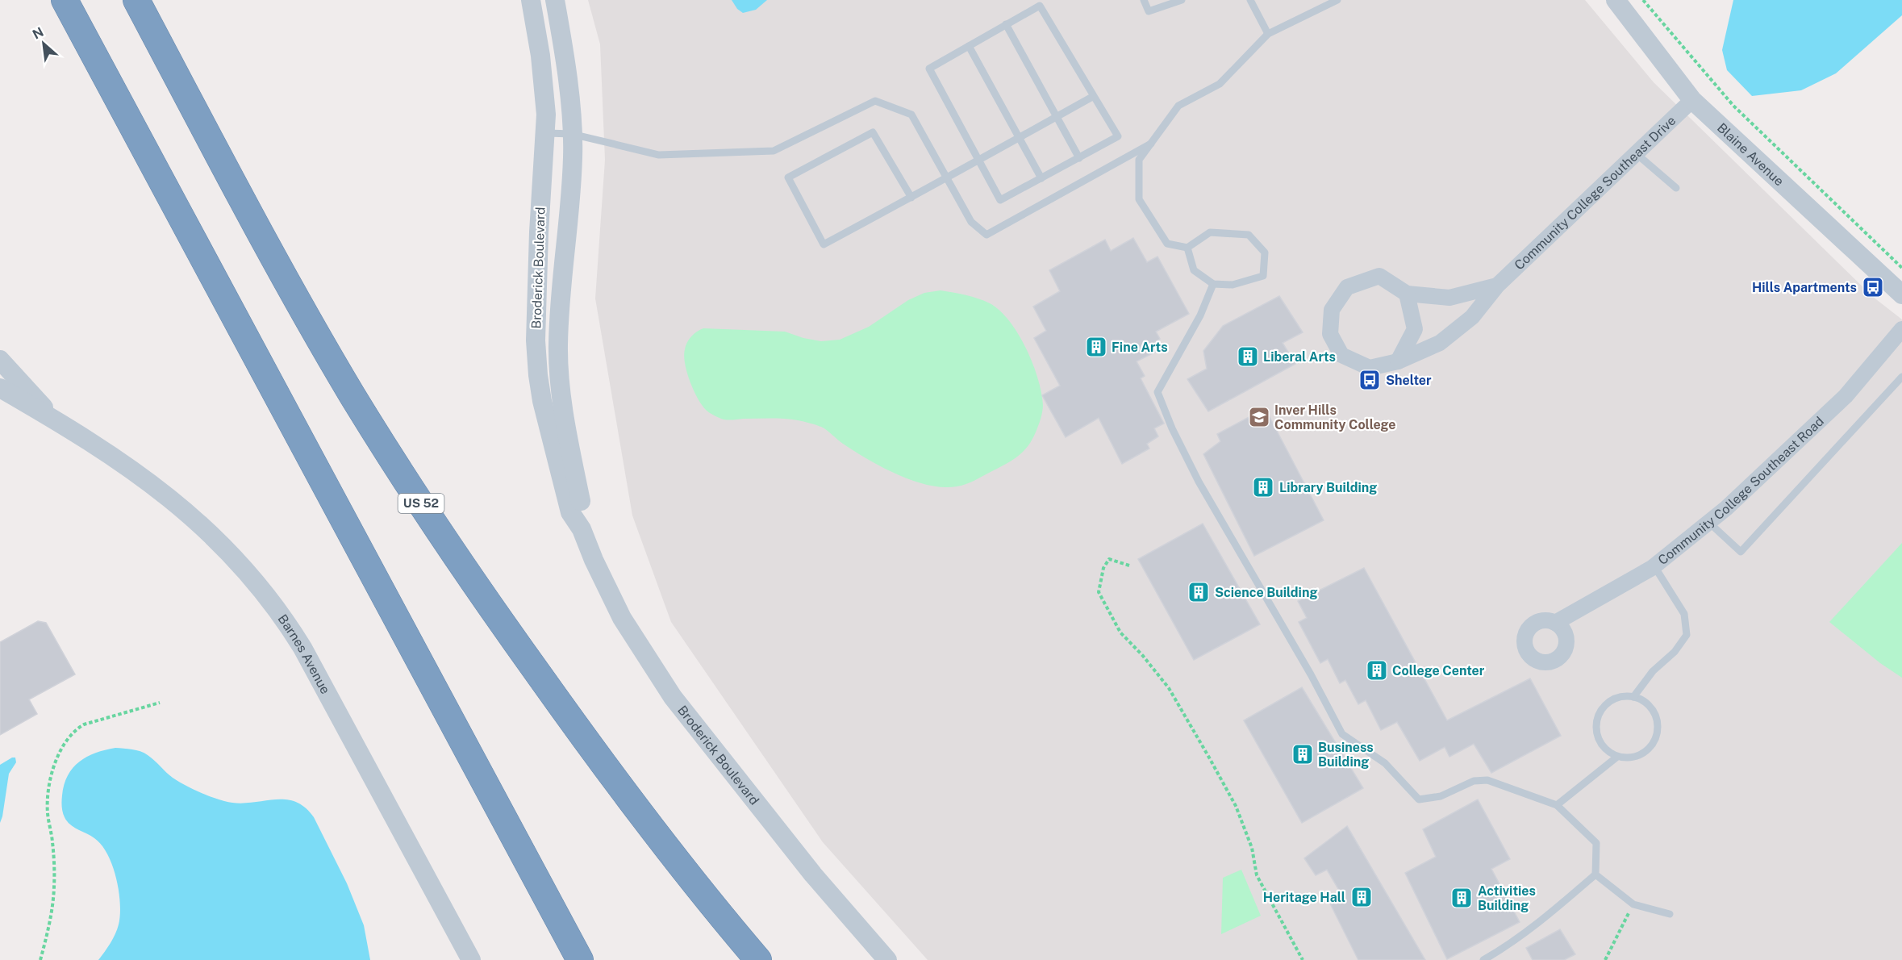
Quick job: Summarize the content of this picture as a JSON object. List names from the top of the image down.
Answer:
{
  "streets": {
    "highway": ["US 52"],
    "street": [
      "Blaine Avenue",
      "Community College Southeast Drive",
      "Broderick Boulevard",
      "Community College Southeast Road",
      "Barnes Avenue"
    ]
  },
  "crossings": [
    ["Blaine Avenue", "Community College Southeast Drive"]
  ],
  "places": {
    "bus stop": ["Hills Apartments", "Shelter"],
    "building": [
      "Fine Arts",
      "Liberal Arts",
      "Library Building",
      "Science Building",
      "College Center",
      "Business Building",
      "Heritage Hall",
      "Activities Building"
    ],
    "school or university": ["Inver Hills Community College"]
  },
  "north": "top left"
}
